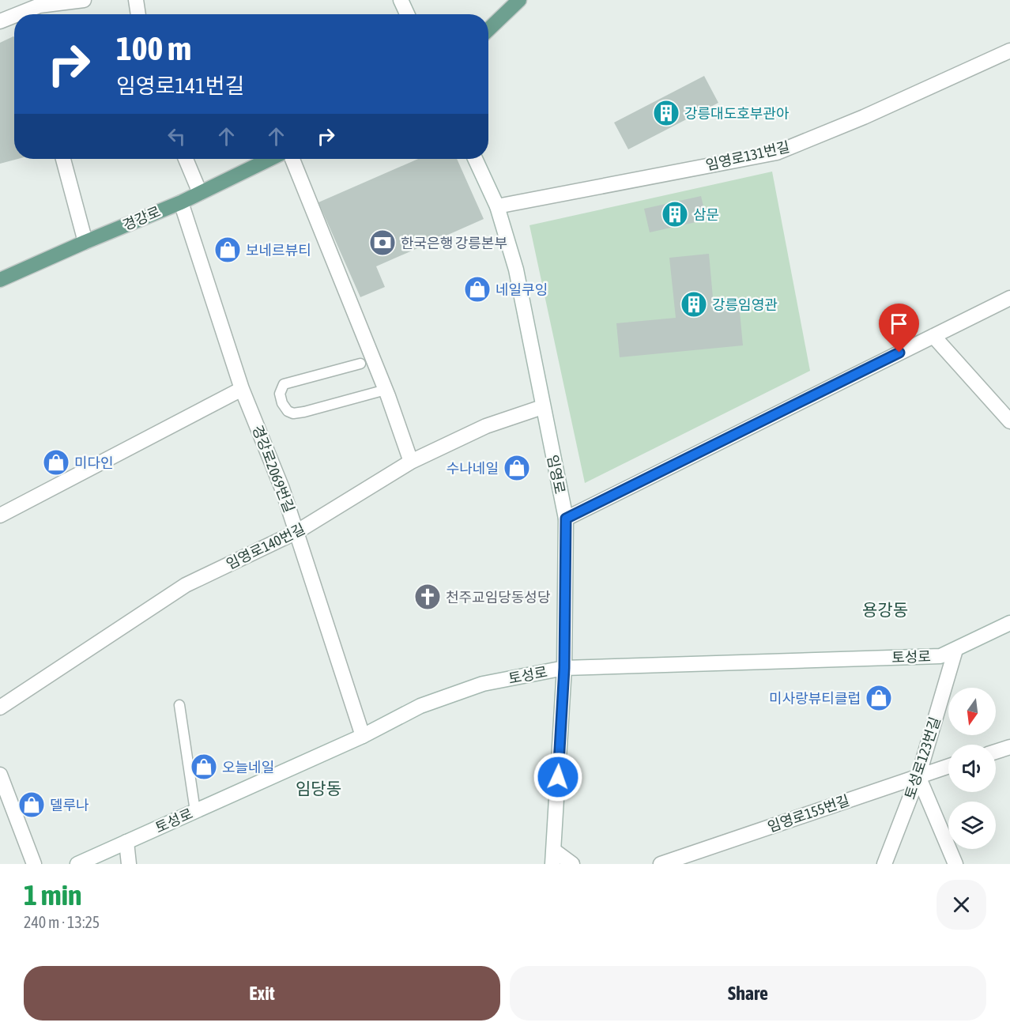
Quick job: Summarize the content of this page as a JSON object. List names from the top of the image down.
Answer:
{
  "streets": {
    "main road": ["경강로"],
    "street": [
      "임영로131번길",
      "경강로2069번길",
      "임영로",
      "임영로140번길",
      "토성로",
      "토성로123번길",
      "임영로155번길"
    ]
  },
  "crossings": [
    ["임영로131번길", "임영로"],
    ["경강로", "경강로2069번길"],
    ["경강로2069번길", "임영로140번길"],
    ["경강로2069번길", "토성로"],
    ["임영로", "임영로140번길"],
    ["임영로", "토성로"],
    ["토성로", "토성로123번길"],
    ["토성로123번길", "임영로155번길"]
  ],
  "districts": ["용강동", "임당동"],
  "places": {
    "building": ["강릉대도호부관아", "삼문", "강릉임영관"],
    "bank": ["한국은행 강릉본부"],
    "shop": [
      "보네르뷰티",
      "네일쿠잉",
      "미다인",
      "수나네일",
      "미사랑뷰티클럽",
      "오늘네일",
      "델루나"
    ],
    "church": ["천주교임당동성당"]
  },
  "north": "bottom",
  "page": {
    "turn": ["100 m", "임영로141번길"],
    "heading": ["1 min", "240 m · 13:25"],
    "buttons": ["Exit", "Share"]
  }
}
